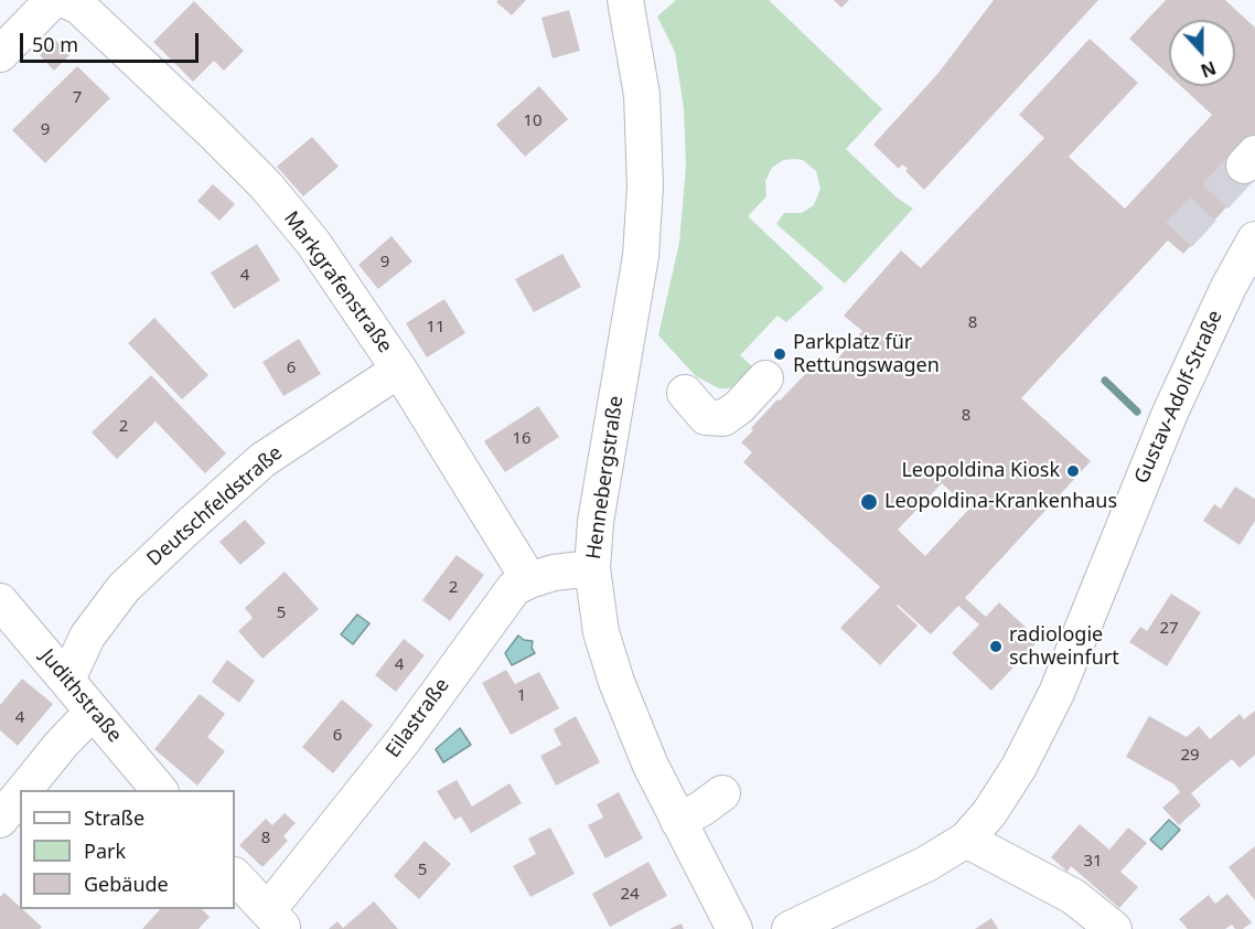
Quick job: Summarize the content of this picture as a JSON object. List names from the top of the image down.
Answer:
{
  "streets": {
    "street": [
      "Markgrafenstraße",
      "Gustav-Adolf-Straße",
      "Hennebergstraße",
      "Deutschfeldstraße",
      "Judithstraße",
      "Eilastraße"
    ]
  },
  "crossings": [
    ["Markgrafenstraße", "Deutschfeldstraße"],
    ["Markgrafenstraße", "Eilastraße"],
    ["Hennebergstraße", "Eilastraße"],
    ["Deutschfeldstraße", "Judithstraße"]
  ],
  "places": [
    "Parkplatz für Rettungswagen",
    "Leopoldina Kiosk",
    "Leopoldina-Krankenhaus",
    "radiologie schweinfurt"
  ],
  "house_numbers": [
    "7",
    "10",
    "9",
    "9",
    "4",
    "8",
    "11",
    "6",
    "8",
    "2",
    "16",
    "2",
    "5",
    "27",
    "4",
    "1",
    "4",
    "6",
    "29",
    "8",
    "31",
    "5",
    "24"
  ],
  "legend": ["Straße", "Park", "Gebäude"],
  "scale_bar": "50 m",
  "north": "bottom"
}
